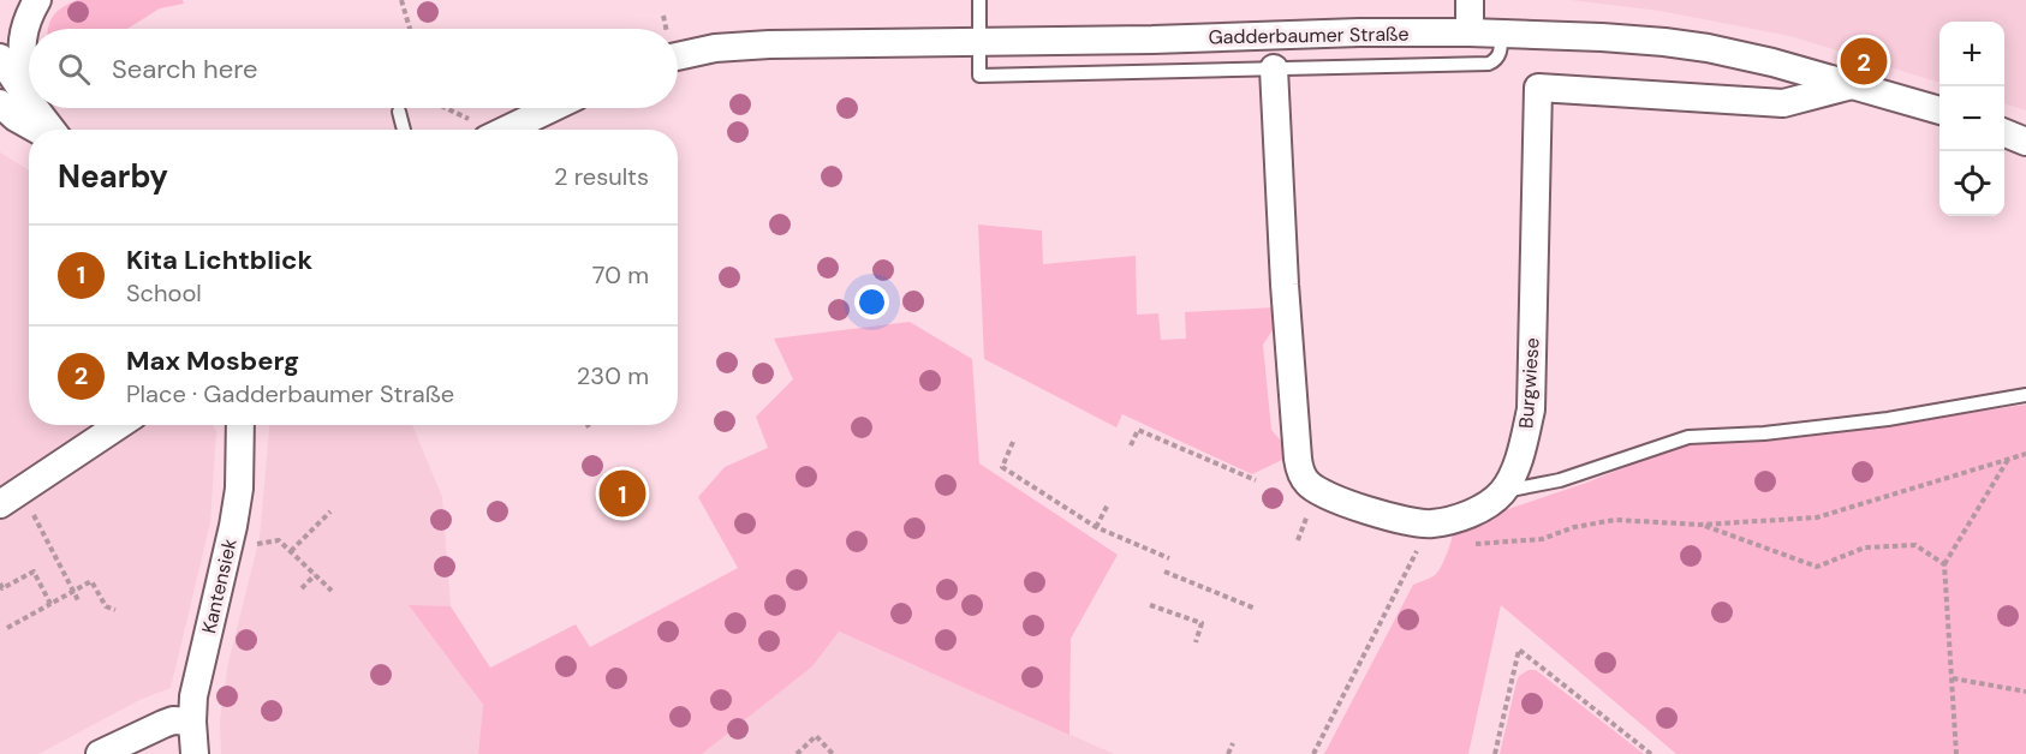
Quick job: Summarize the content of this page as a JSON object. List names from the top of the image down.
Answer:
{
  "streets": {
    "street": ["Gadderbaumer Straße", "Burgwiese", "Kantensiek"]
  },
  "crossings": [
    ["Gadderbaumer Straße", "Burgwiese"]
  ],
  "page": {
    "map_buttons": ["+", "−"],
    "search": "Search here",
    "pins": ["2", "1"],
    "heading": ["Nearby", "2 results"],
    "list": [
      {
        "mark": "1",
        "name": "Kita Lichtblick",
        "note": "School",
        "value": "70 m"
      },
      {
        "mark": "2",
        "name": "Max Mosberg",
        "note": "Place · Gadderbaumer Straße",
        "value": "230 m"
      }
    ]
  }
}
